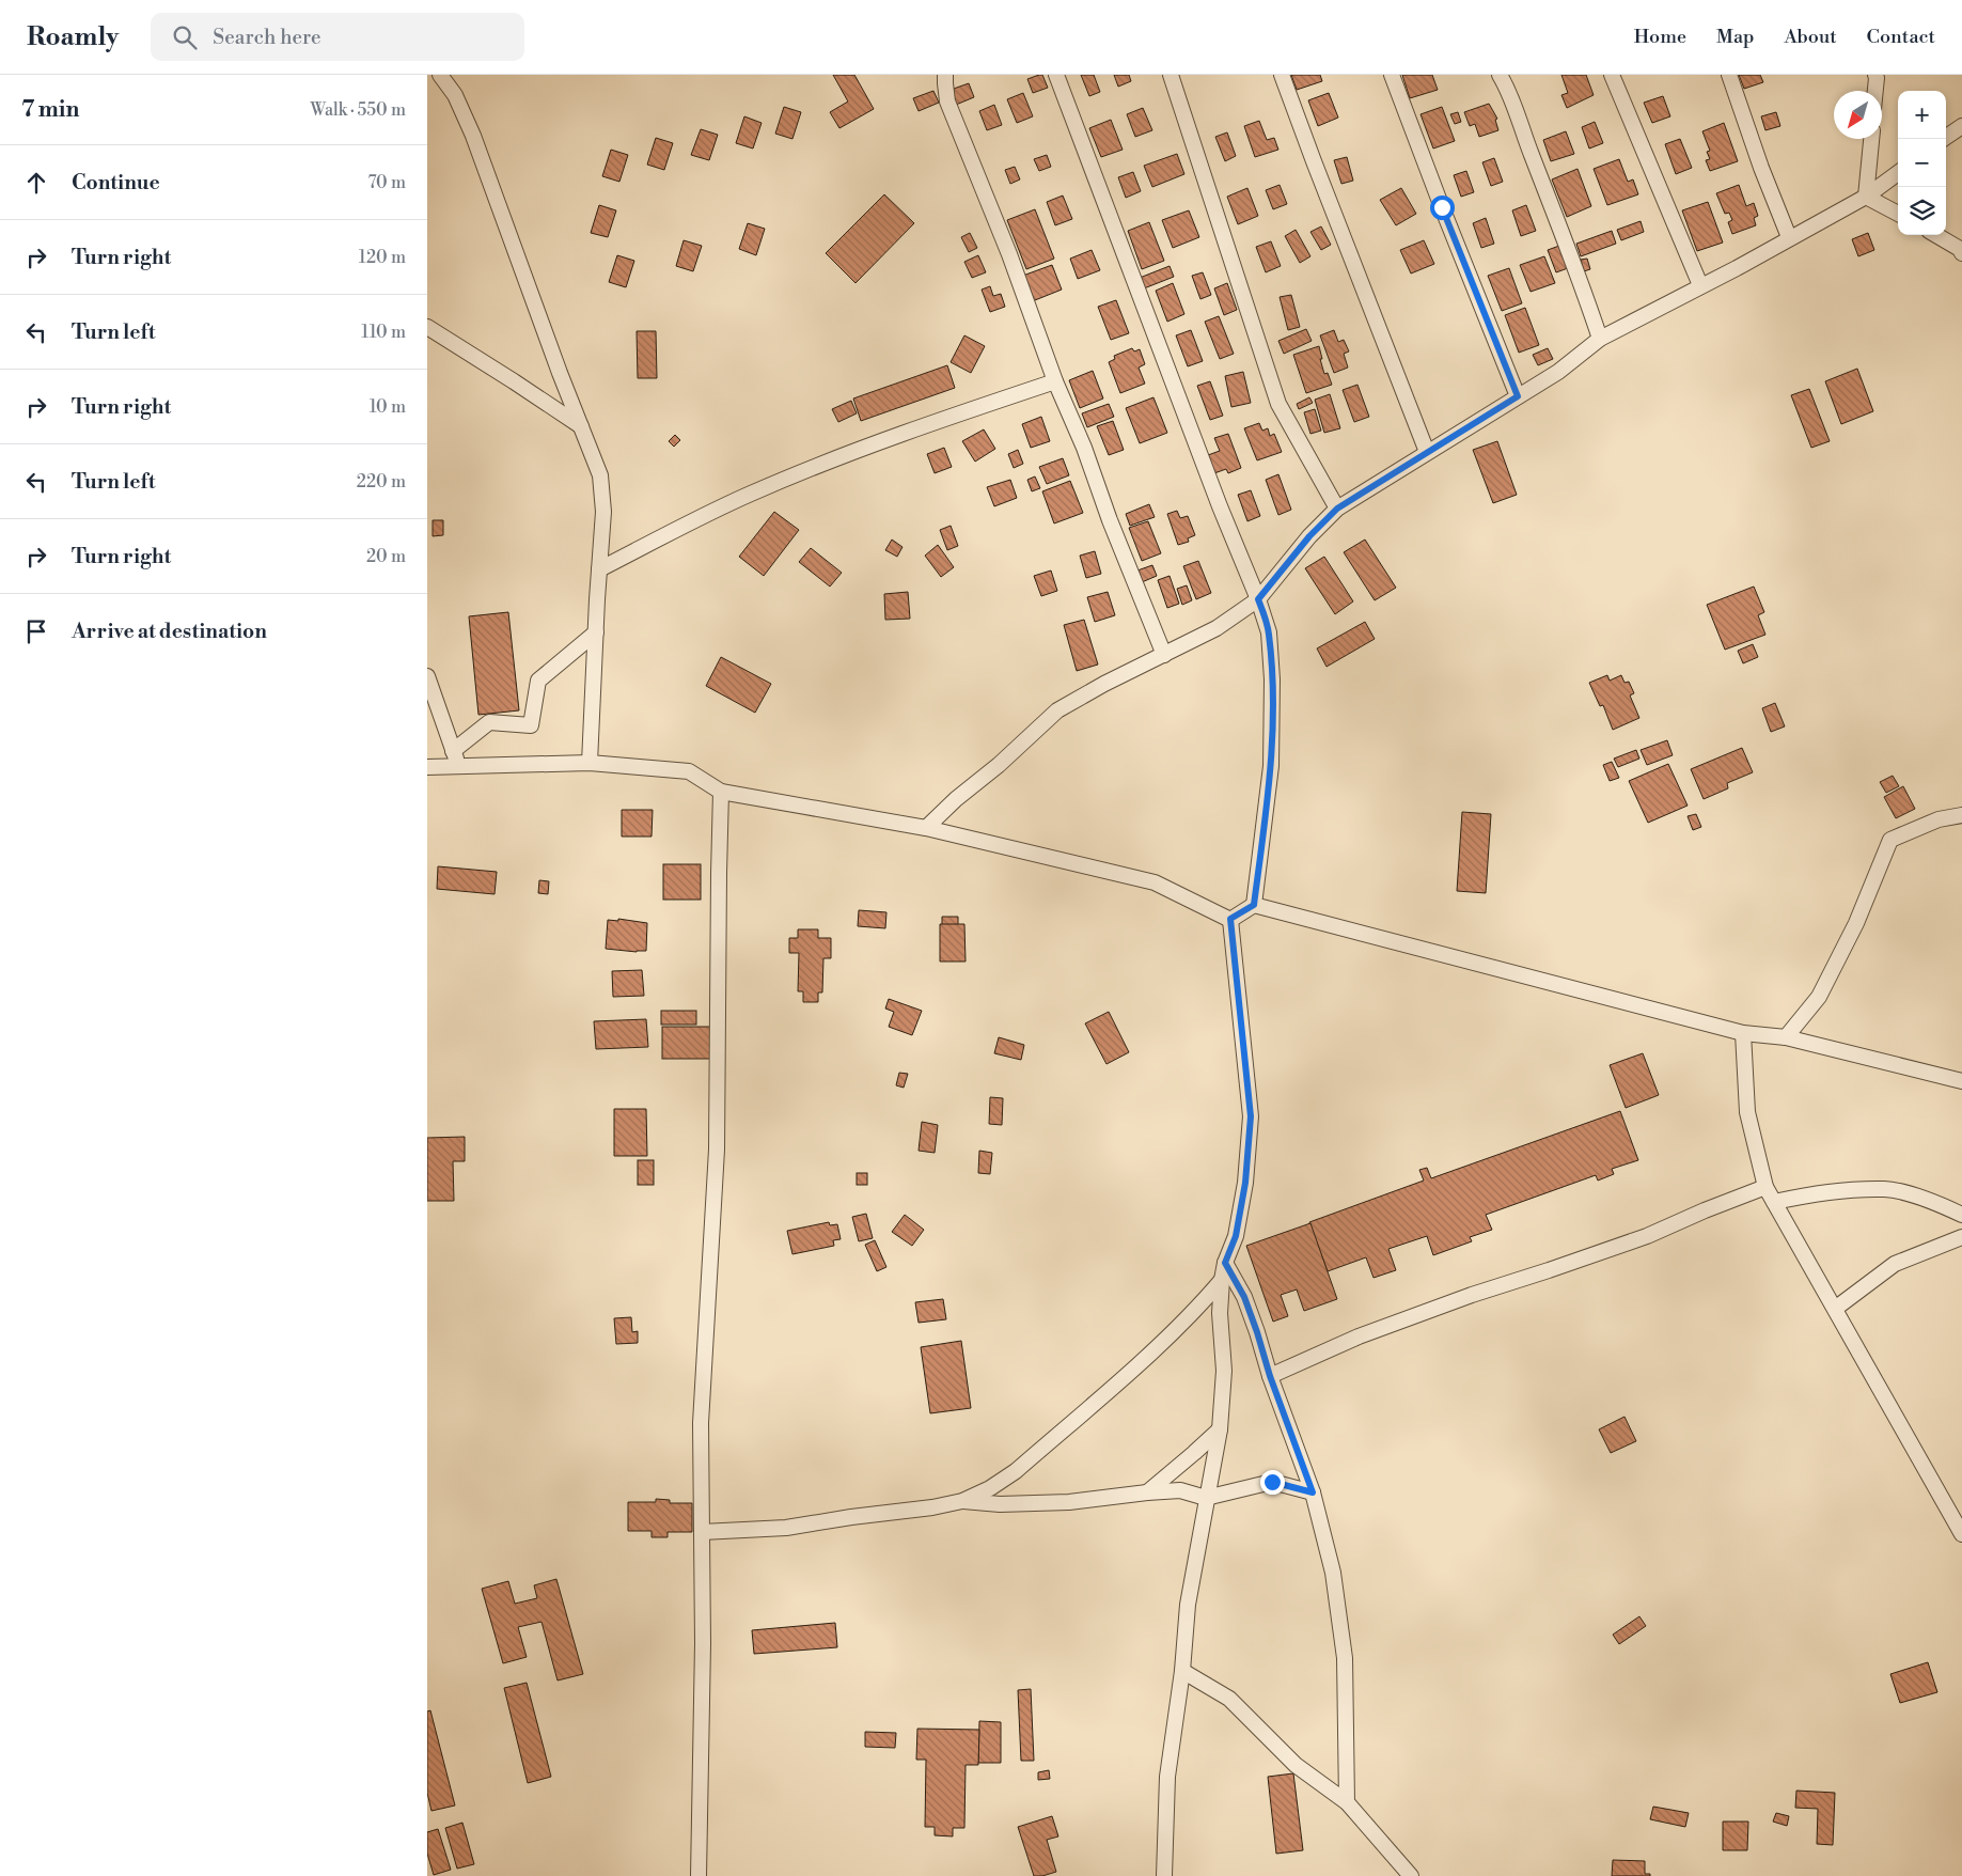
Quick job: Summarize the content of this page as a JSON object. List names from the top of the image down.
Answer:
{
  "north": "bottom left",
  "page": {
    "header": "Roamly",
    "search": "Search here",
    "nav": [
      "Home",
      "Map",
      "About",
      "Contact"
    ],
    "heading": ["7 min", "Walk · 550 m"],
    "map_buttons": ["+", "−"],
    "list": [
      ["Continue", "70 m"],
      ["Turn right", "120 m"],
      ["Turn left", "110 m"],
      ["Turn right", "10 m"],
      ["Turn left", "220 m"],
      ["Turn right", "20 m"],
      "Arrive at destination"
    ]
  }
}
